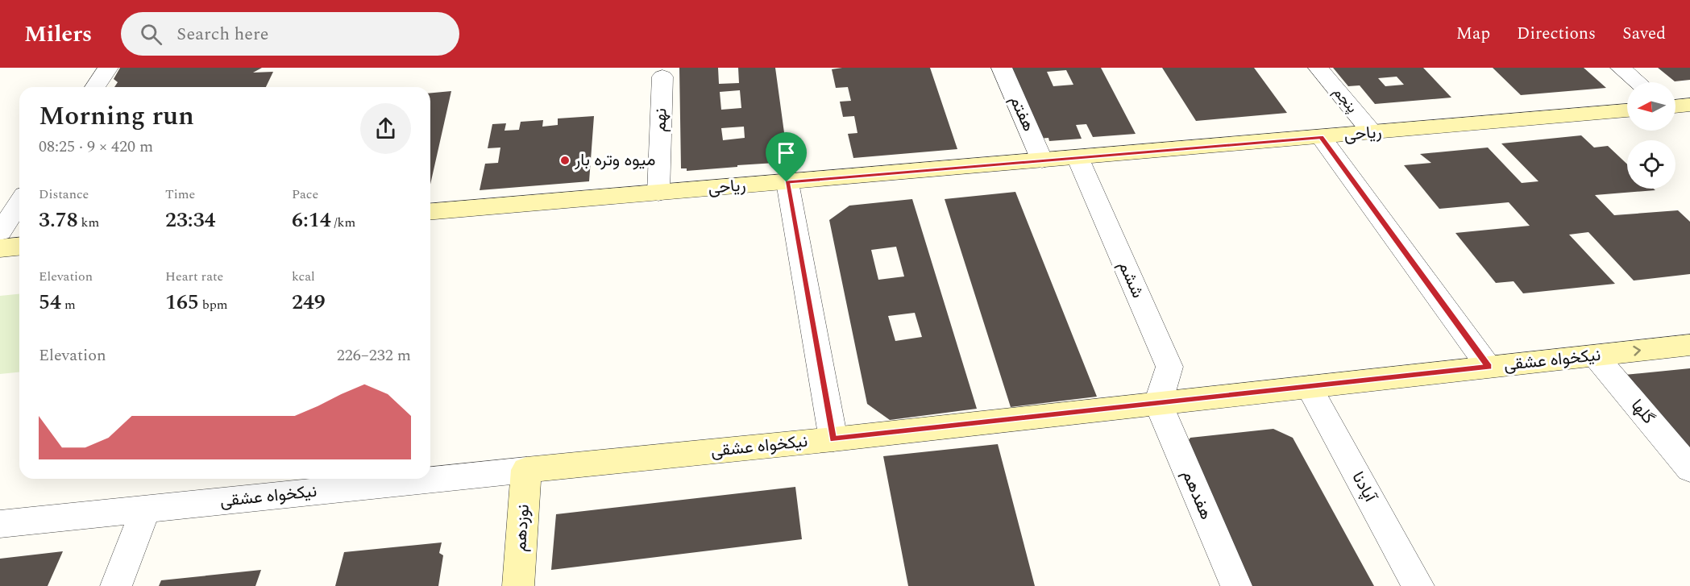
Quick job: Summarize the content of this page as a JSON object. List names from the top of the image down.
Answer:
{
  "streets": {
    "street": [
      "پنجم",
      "هفتم",
      "نهم",
      "ریاحی",
      "ششم",
      "نیکخواه عشقی",
      "گلها",
      "آپادنا",
      "هفدهم",
      "نوزدهم"
    ]
  },
  "crossings": [
    ["پنجم", "ریاحی"],
    ["هفتم", "ریاحی"],
    ["نهم", "ریاحی"],
    ["ریاحی", "ششم"],
    ["ششم", "نیکخواه عشقی"],
    ["ششم", "هفدهم"],
    ["نیکخواه عشقی", "گلها"],
    ["نیکخواه عشقی", "آپادنا"],
    ["نیکخواه عشقی", "هفدهم"],
    ["نیکخواه عشقی", "نوزدهم"]
  ],
  "places": ["میوه وتره بار"],
  "north": "left",
  "page": {
    "header": "Milers",
    "search": "Search here",
    "nav": ["Map", "Directions", "Saved"],
    "heading": ["Morning run", "08:25 · 9 × 420 m"],
    "stats": [
      ["Distance", "3.78 km"],
      ["Time", "23:34"],
      ["Pace", "6:14 /km"],
      ["Elevation", "54 m"],
      ["Heart rate", "165 bpm"],
      ["kcal", "249"]
    ],
    "chart": ["Elevation", "226–232 m"]
  }
}
